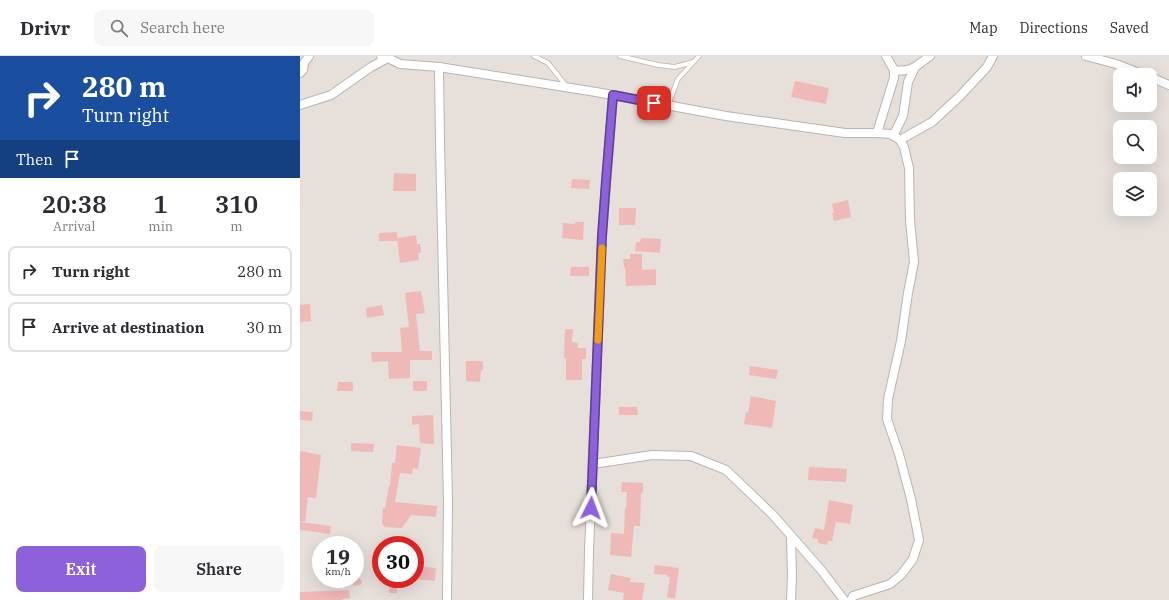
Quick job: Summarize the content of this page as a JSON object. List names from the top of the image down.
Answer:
{
  "page": {
    "header": "Drivr",
    "search": "Search here",
    "nav": ["Map", "Directions", "Saved"],
    "turn": ["280 m", "Turn right"],
    "then": "Then",
    "eta": [
      "20:38",
      "Arrival",
      "1",
      "min",
      "310",
      "m"
    ],
    "list": [
      {
        "name": "Turn right",
        "value": "280 m"
      },
      {
        "name": "Arrive at destination",
        "value": "30 m"
      }
    ],
    "speed": "19 km/h",
    "limit": "30",
    "buttons": ["Exit", "Share"]
  }
}
